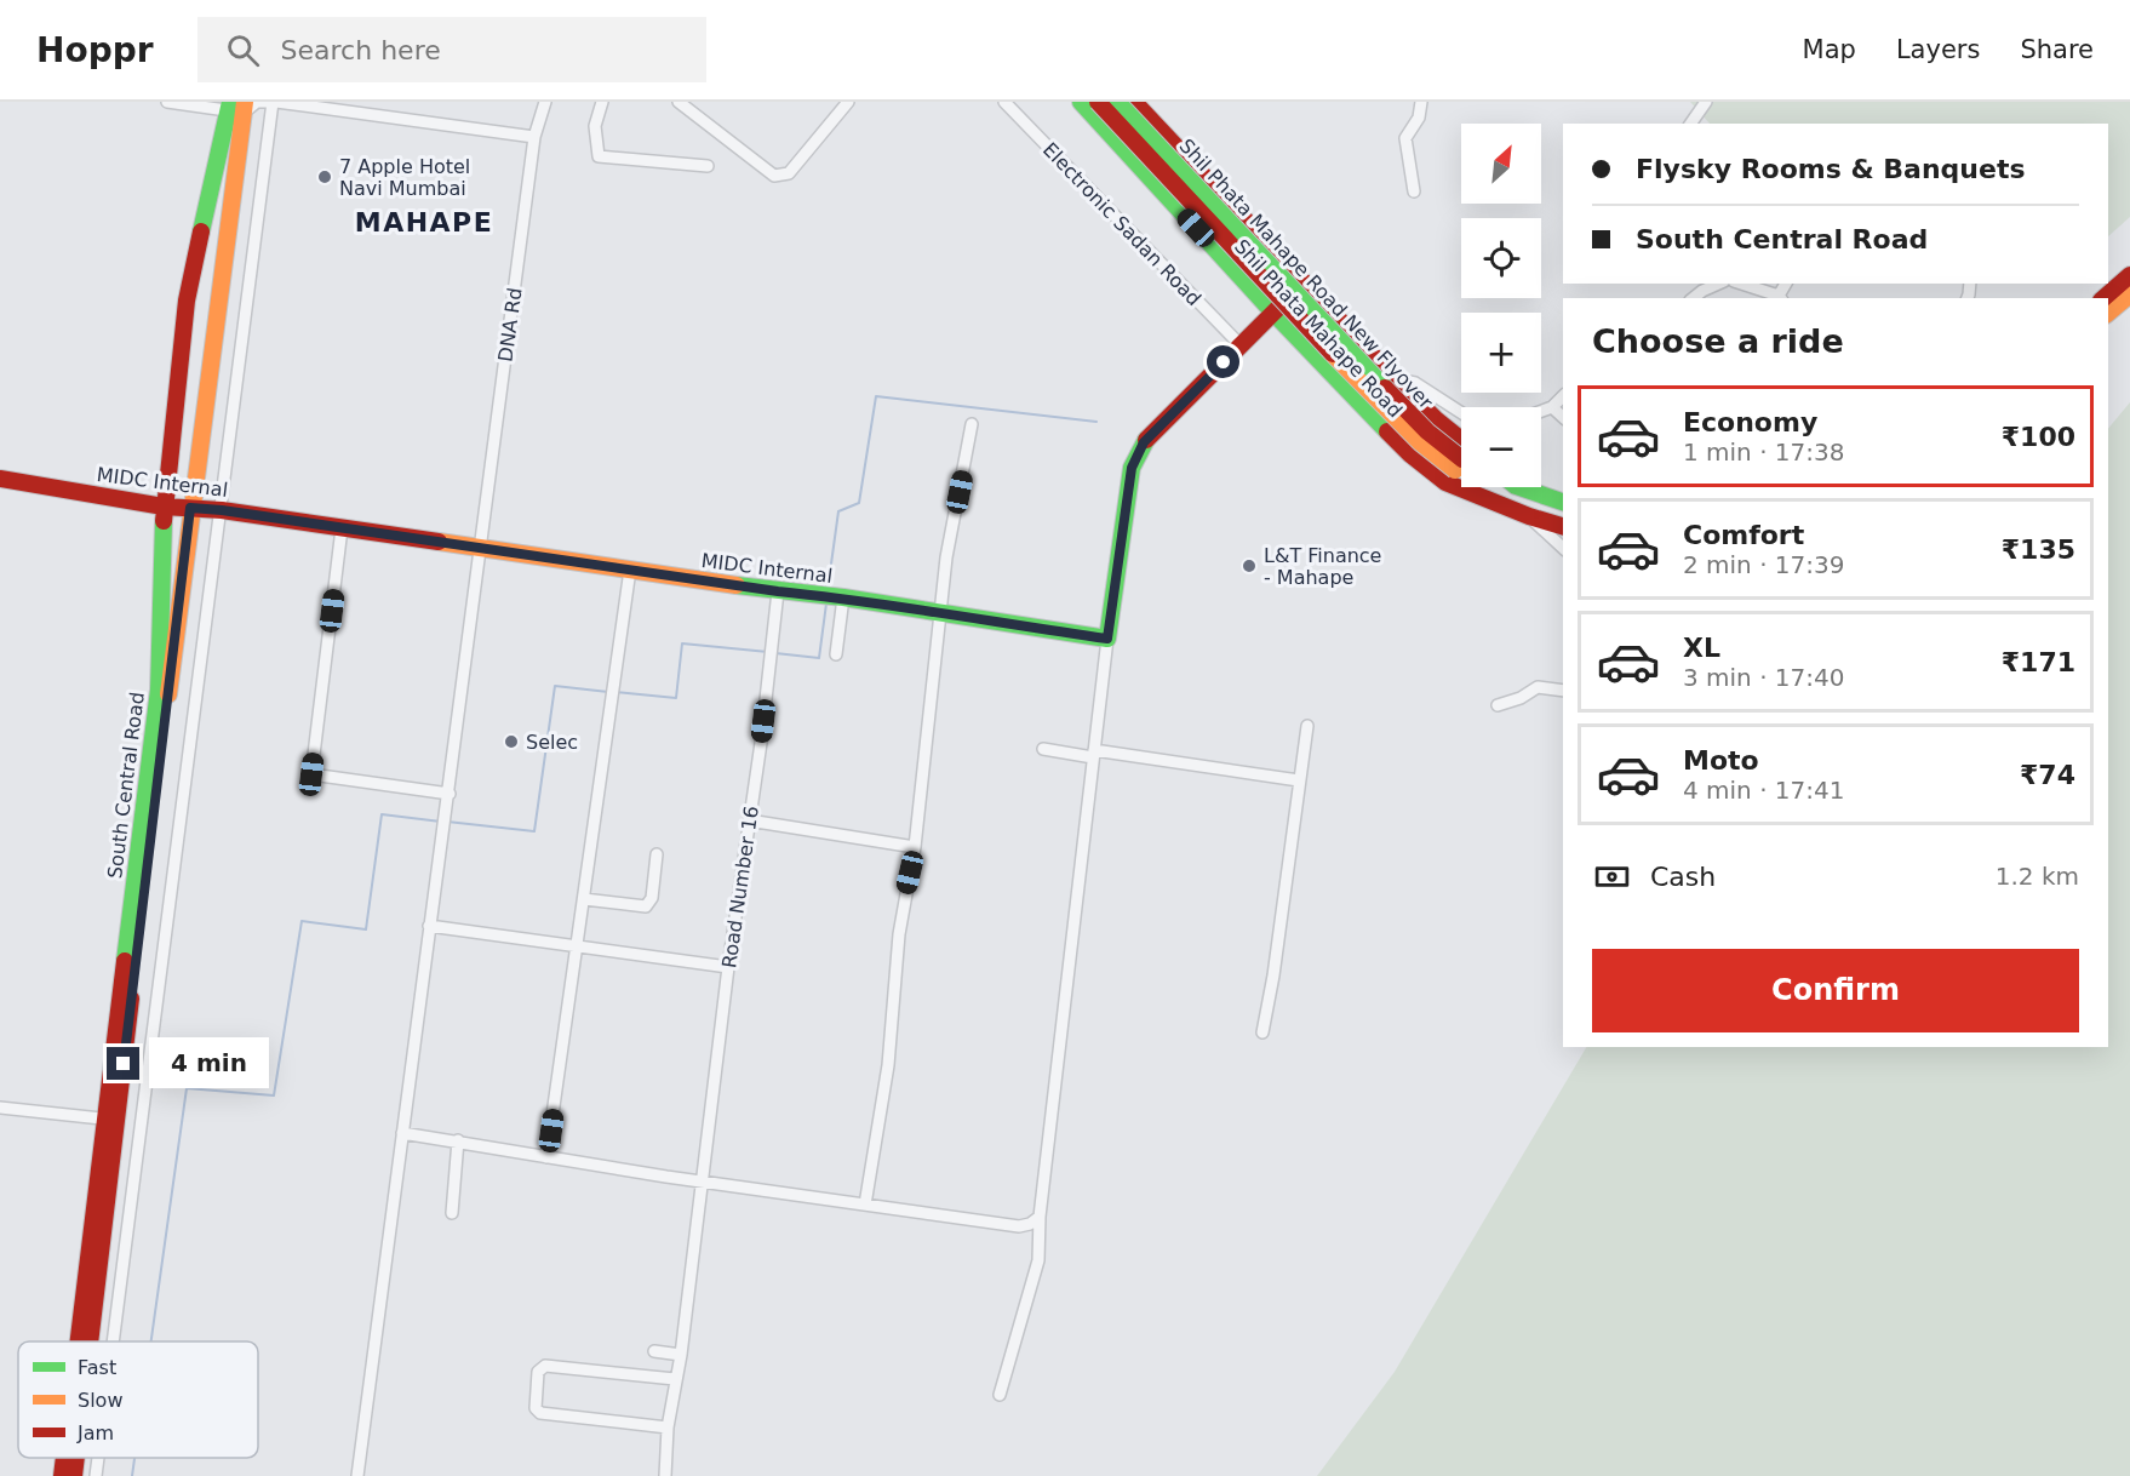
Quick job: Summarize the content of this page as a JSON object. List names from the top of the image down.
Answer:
{
  "streets": {
    "main road": [
      "Shil Phata Mahape Road New Flyover",
      "Shil Phata Mahape Road",
      "MIDC Internal",
      "South Central Road"
    ],
    "street": ["Electronic Sadan Road", "DNA Rd", "Road Number 16"]
  },
  "crossings": [
    ["Shil Phata Mahape Road New Flyover", "Shil Phata Mahape Road"],
    ["DNA Rd", "MIDC Internal"],
    ["MIDC Internal", "South Central Road"],
    ["MIDC Internal", "Road Number 16"]
  ],
  "districts": ["MAHAPE"],
  "places": ["7 Apple Hotel Navi Mumbai", "L&T Finance - Mahape", "Selec"],
  "legend": ["Fast", "Slow", "Jam"],
  "north": "top right",
  "page": {
    "header": "Hoppr",
    "search": "Search here",
    "nav": ["Map", "Layers", "Share"],
    "map_buttons": ["+", "−"],
    "banner": ["Flysky Rooms & Banquets", "South Central Road"],
    "heading": "Choose a ride",
    "list": [
      {
        "name": "Economy",
        "note": "1 min · 17:38",
        "value": "₹100"
      },
      {
        "name": "Comfort",
        "note": "2 min · 17:39",
        "value": "₹135"
      },
      {
        "name": "XL",
        "note": "3 min · 17:40",
        "value": "₹171"
      },
      {
        "name": "Moto",
        "note": "4 min · 17:41",
        "value": "₹74"
      }
    ],
    "pay": ["Cash", "1.2 km"],
    "buttons": "Confirm",
    "bubble": "4 min"
  }
}
